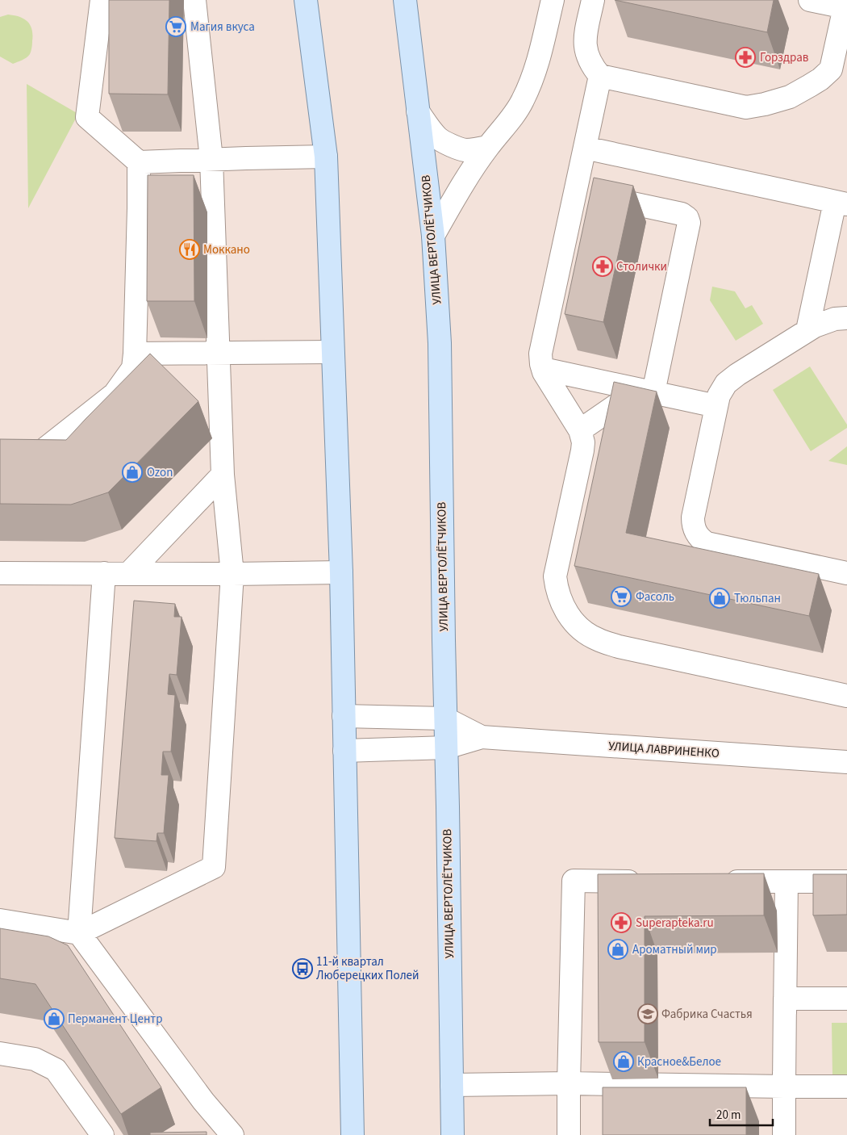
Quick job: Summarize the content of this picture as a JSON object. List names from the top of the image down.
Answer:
{
  "streets": {
    "main road": ["УЛИЦА ВЕРТОЛЁТЧИКОВ"],
    "street": ["УЛИЦА ЛАВРИНЕНКО"]
  },
  "crossings": [
    ["УЛИЦА ВЕРТОЛЁТЧИКОВ", "УЛИЦА ЛАВРИНЕНКО"]
  ],
  "places": {
    "supermarket": ["Магия вкуса", "Фасоль"],
    "pharmacy": ["Горздрав", "Столички", "Superapteka.ru"],
    "restaurant": ["Моккано"],
    "shop": [
      "Ozon",
      "Тюльпан",
      "Ароматный мир",
      "Перманент Центр",
      "Красное&Белое"
    ],
    "bus stop": ["11-й квартал Люберецких Полей"],
    "school or university": ["Фабрика Счастья"]
  },
  "scale_bar": "20 m"
}
